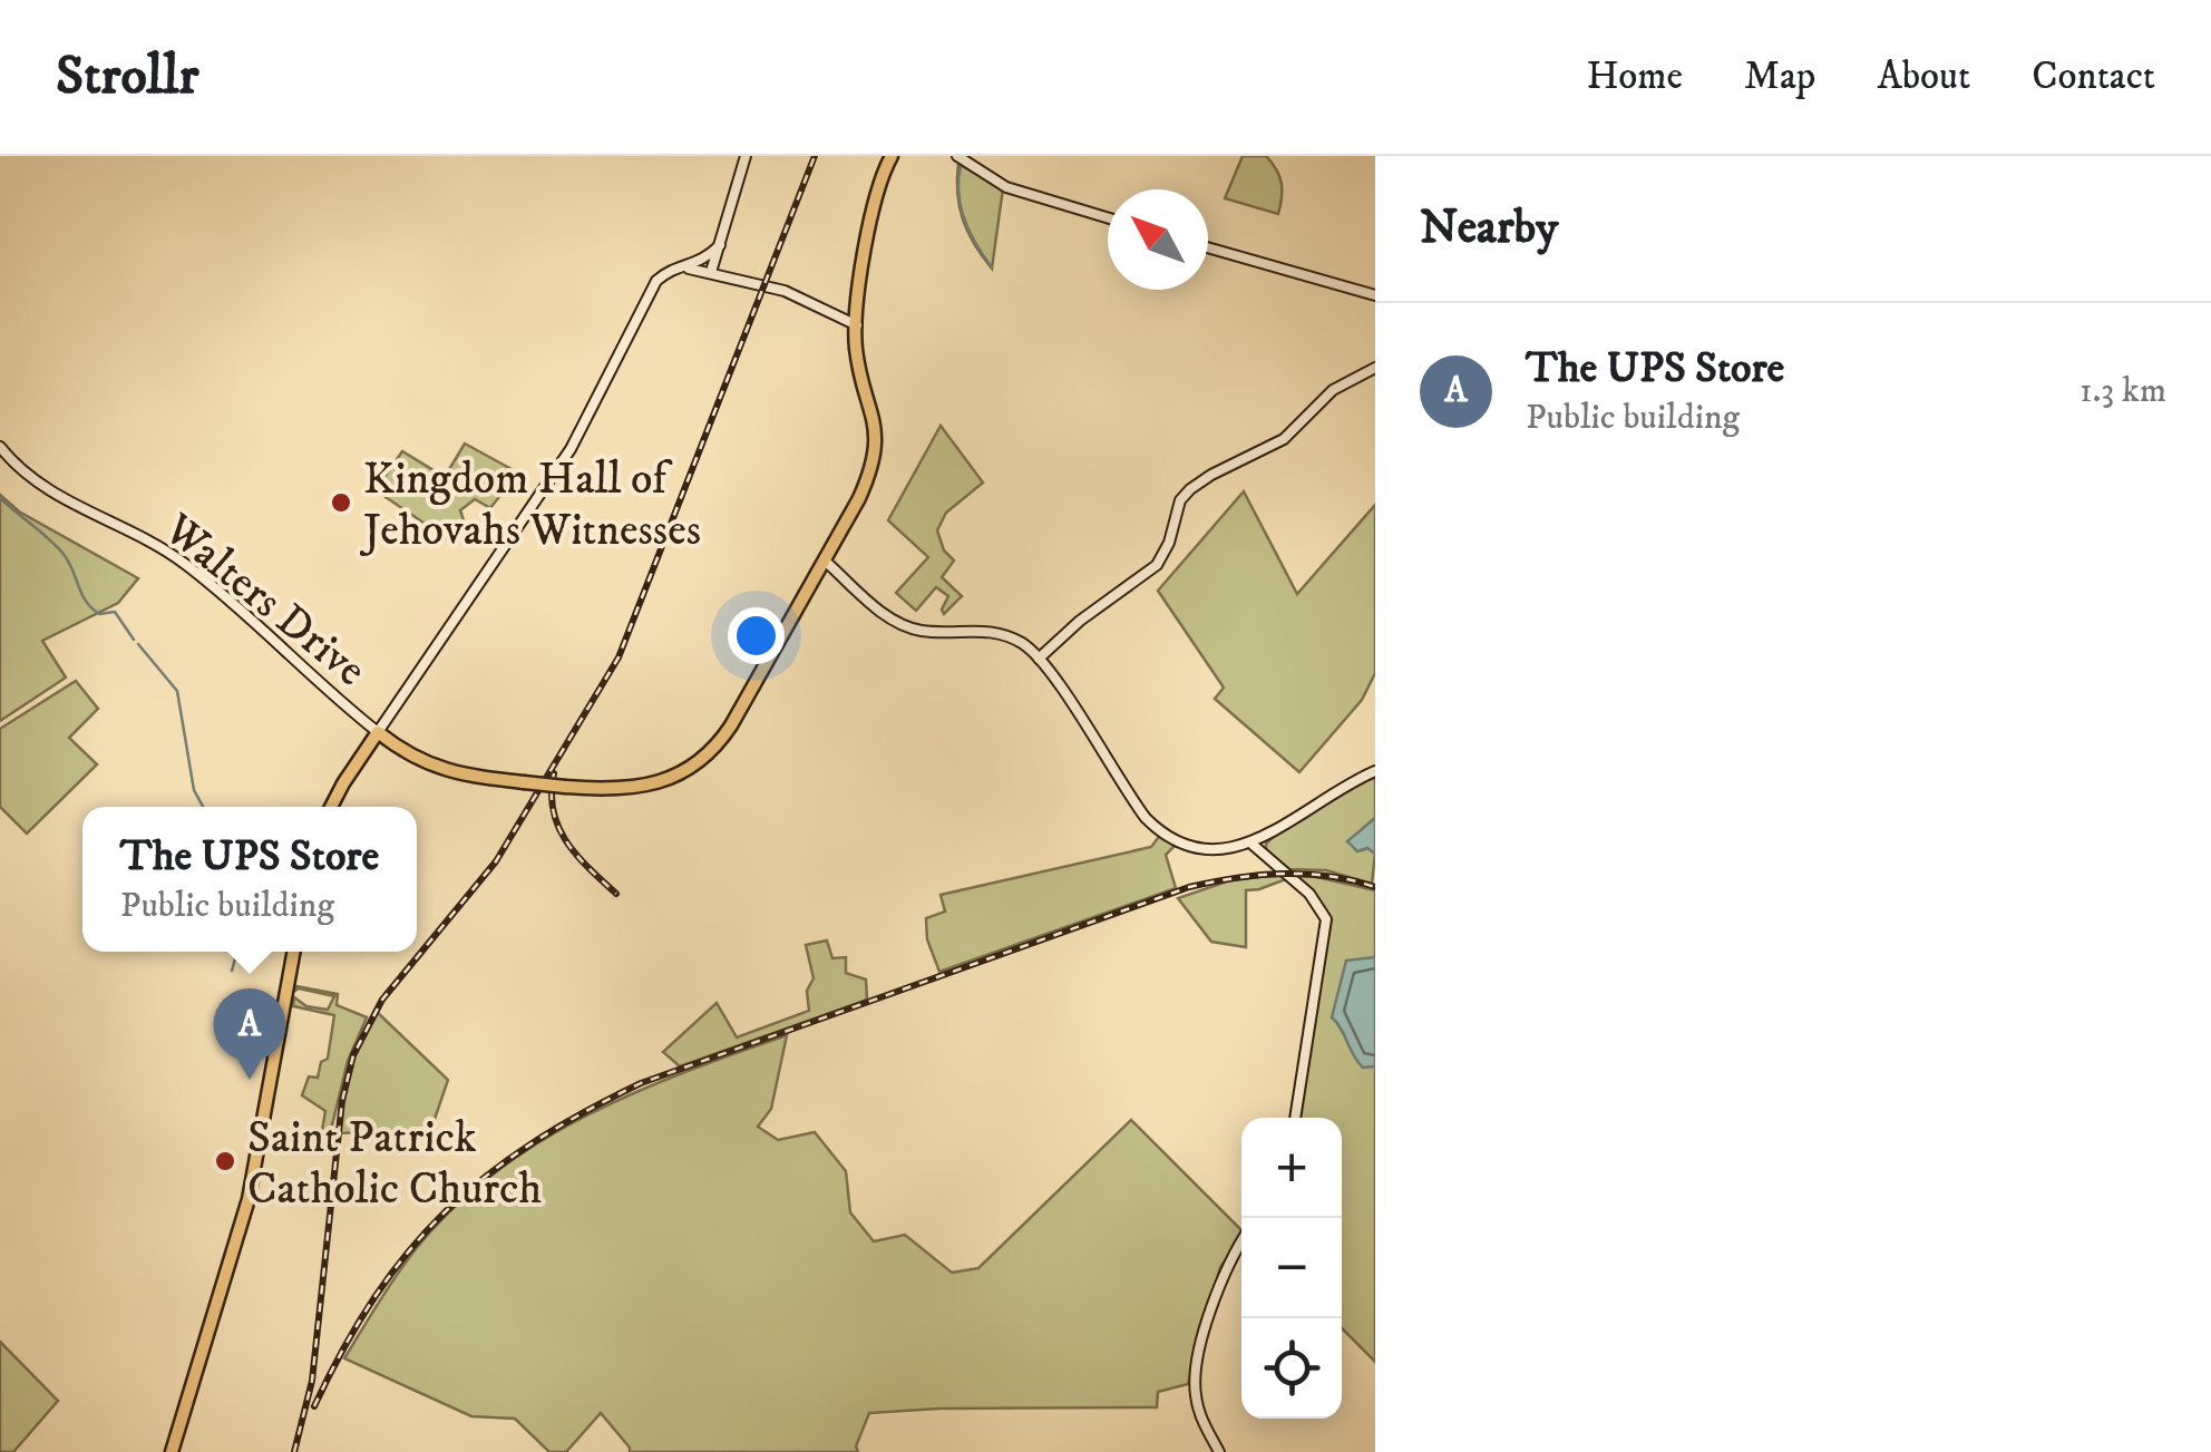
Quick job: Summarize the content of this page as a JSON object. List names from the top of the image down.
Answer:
{
  "streets": {
    "street": ["Walters Drive"]
  },
  "places": ["Kingdom Hall of Jehovahs Witnesses", "Saint Patrick Catholic Church"],
  "north": "top left",
  "page": {
    "header": "Strollr",
    "nav": [
      "Home",
      "Map",
      "About",
      "Contact"
    ],
    "heading": "Nearby",
    "list": [
      {
        "mark": "A",
        "name": "The UPS Store",
        "note": "Public building",
        "value": "1.3 km"
      }
    ],
    "popup": ["The UPS Store", "Public building"],
    "pins": "A",
    "map_buttons": ["+", "−"]
  }
}
